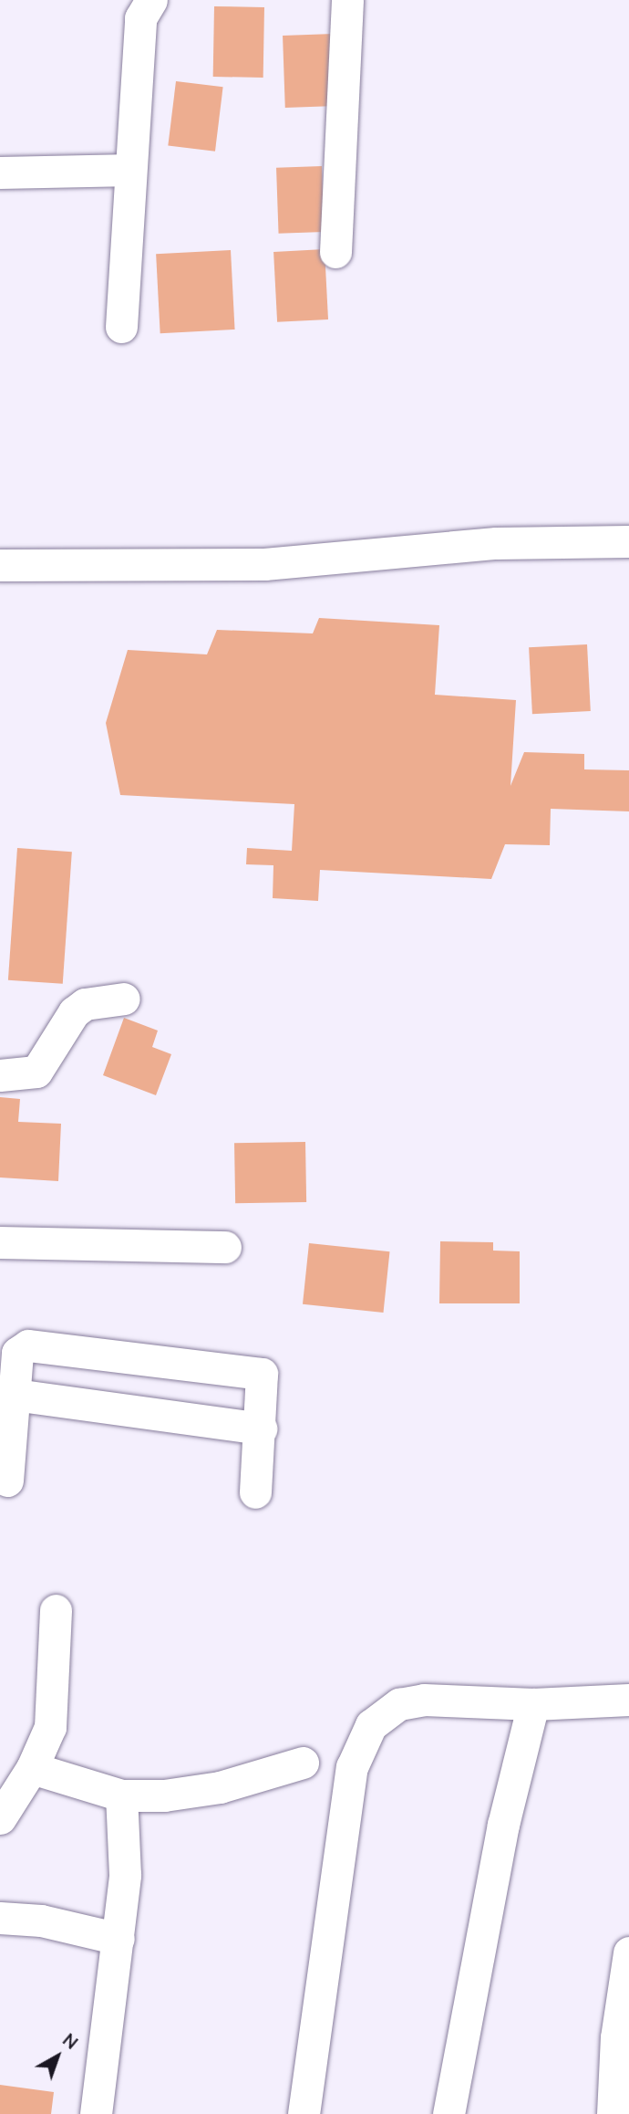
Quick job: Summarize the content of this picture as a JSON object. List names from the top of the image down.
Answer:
{
  "north": "top right"
}
